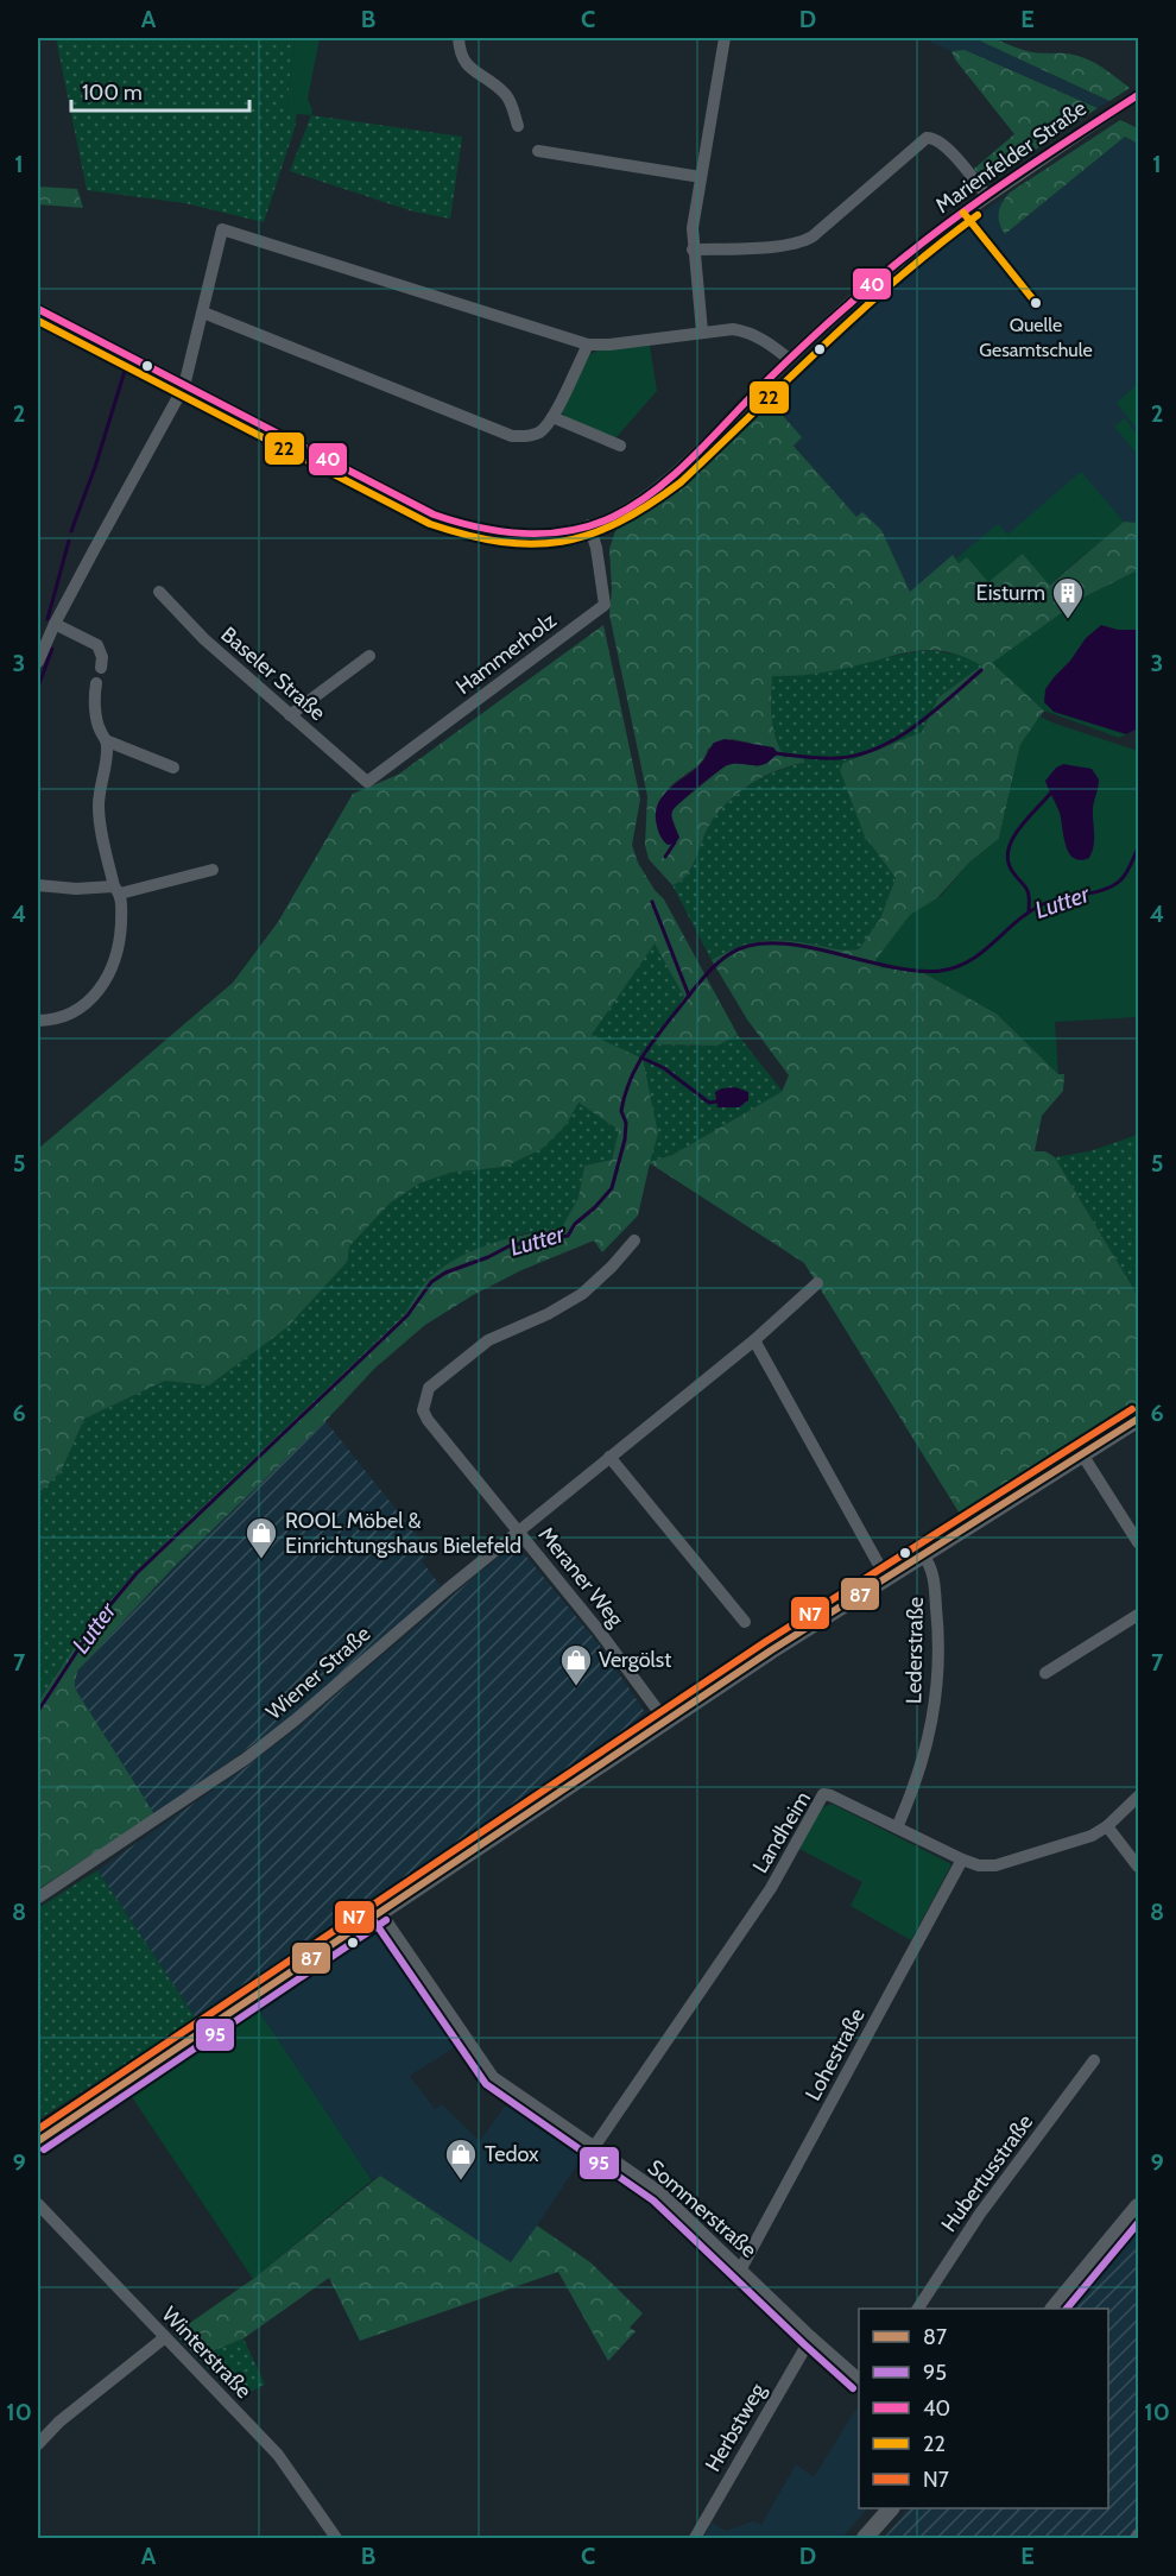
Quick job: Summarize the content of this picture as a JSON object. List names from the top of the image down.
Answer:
{
  "streets": {
    "street": [
      "Marienfelder Straße",
      "Hammerholz",
      "Baseler Straße",
      "Meraner Weg",
      "Lederstraße",
      "Wiener Straße",
      "Landheim",
      "Lohestraße",
      "Hubertusstraße",
      "Sommerstraße",
      "Winterstraße",
      "Herbstweg"
    ]
  },
  "crossings": [
    ["Marienfelder Straße", "Hammerholz"],
    ["Hammerholz", "Baseler Straße"],
    ["Meraner Weg", "Wiener Straße"],
    ["Lederstraße", "Landheim"],
    ["Landheim", "Lohestraße"],
    ["Landheim", "Sommerstraße"],
    ["Lohestraße", "Sommerstraße"],
    ["Sommerstraße", "Herbstweg"]
  ],
  "water": ["Lutter"],
  "places": {
    "other": ["Quelle Gesamtschule"],
    "building": ["Eisturm"],
    "shop": ["ROOL Möbel & Einrichtungshaus Bielefeld", "Vergölst", "Tedox"]
  },
  "lines": [
    "transit line 40",
    "transit line 22",
    "transit line N7",
    "transit line 87",
    "transit line 95"
  ],
  "legend": [
    "87",
    "95",
    "40",
    "22",
    "N7"
  ],
  "scale_bar": "100 m",
  "grid": {
    "columns": [
      "A",
      "B",
      "C",
      "D",
      "E"
    ],
    "rows": [
      "1",
      "2",
      "3",
      "4",
      "5",
      "6",
      "7",
      "8",
      "9",
      "10"
    ]
  }
}
